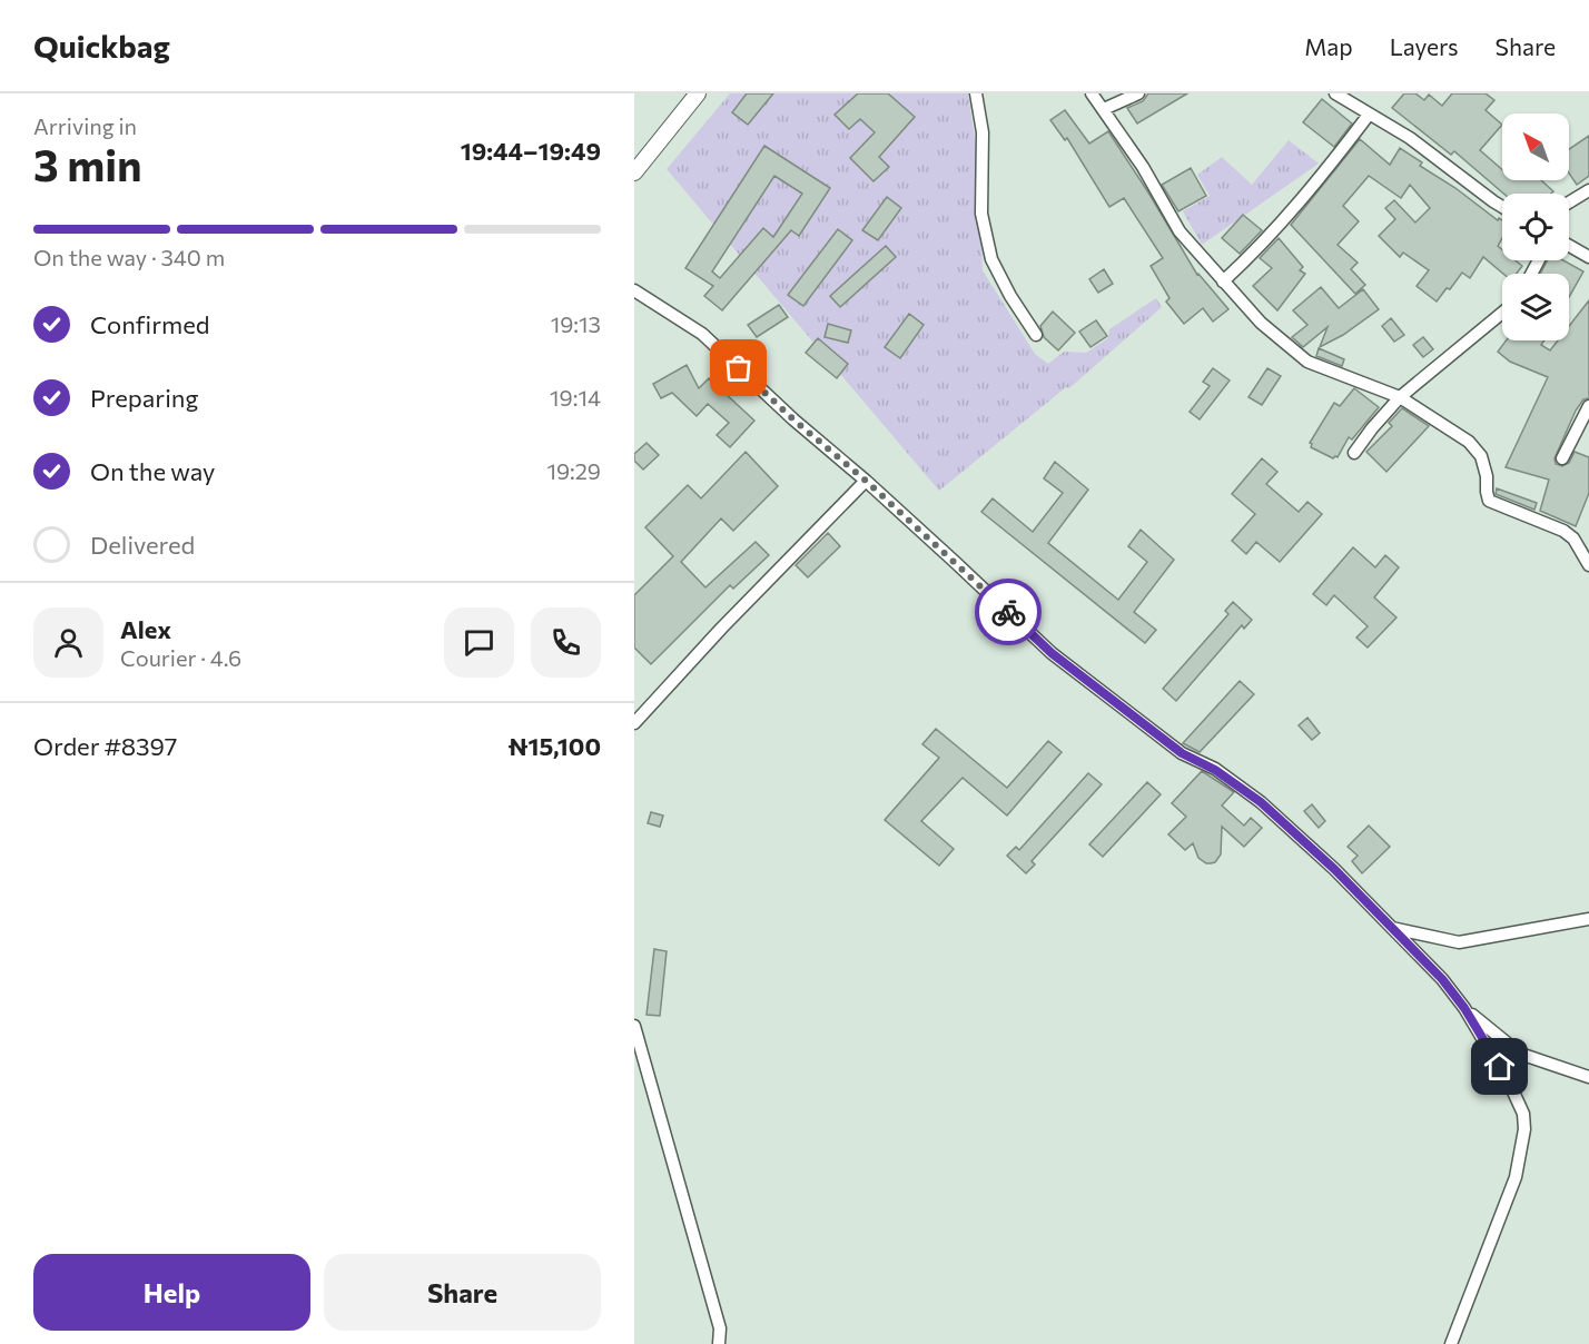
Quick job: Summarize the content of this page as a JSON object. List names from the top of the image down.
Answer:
{
  "north": "top left",
  "page": {
    "header": "Quickbag",
    "nav": ["Map", "Layers", "Share"],
    "heading": ["3 min", "Arriving in", "19:44–19:49"],
    "panel": [
      "Alex",
      "Courier · 4.6",
      "Order #8397",
      "₦15,100"
    ],
    "bar": "On the way · 340 m",
    "list": [
      ["Confirmed", "19:13"],
      ["Preparing", "19:14"],
      ["On the way", "19:29"],
      "Delivered"
    ],
    "buttons": ["Help", "Share"]
  }
}
